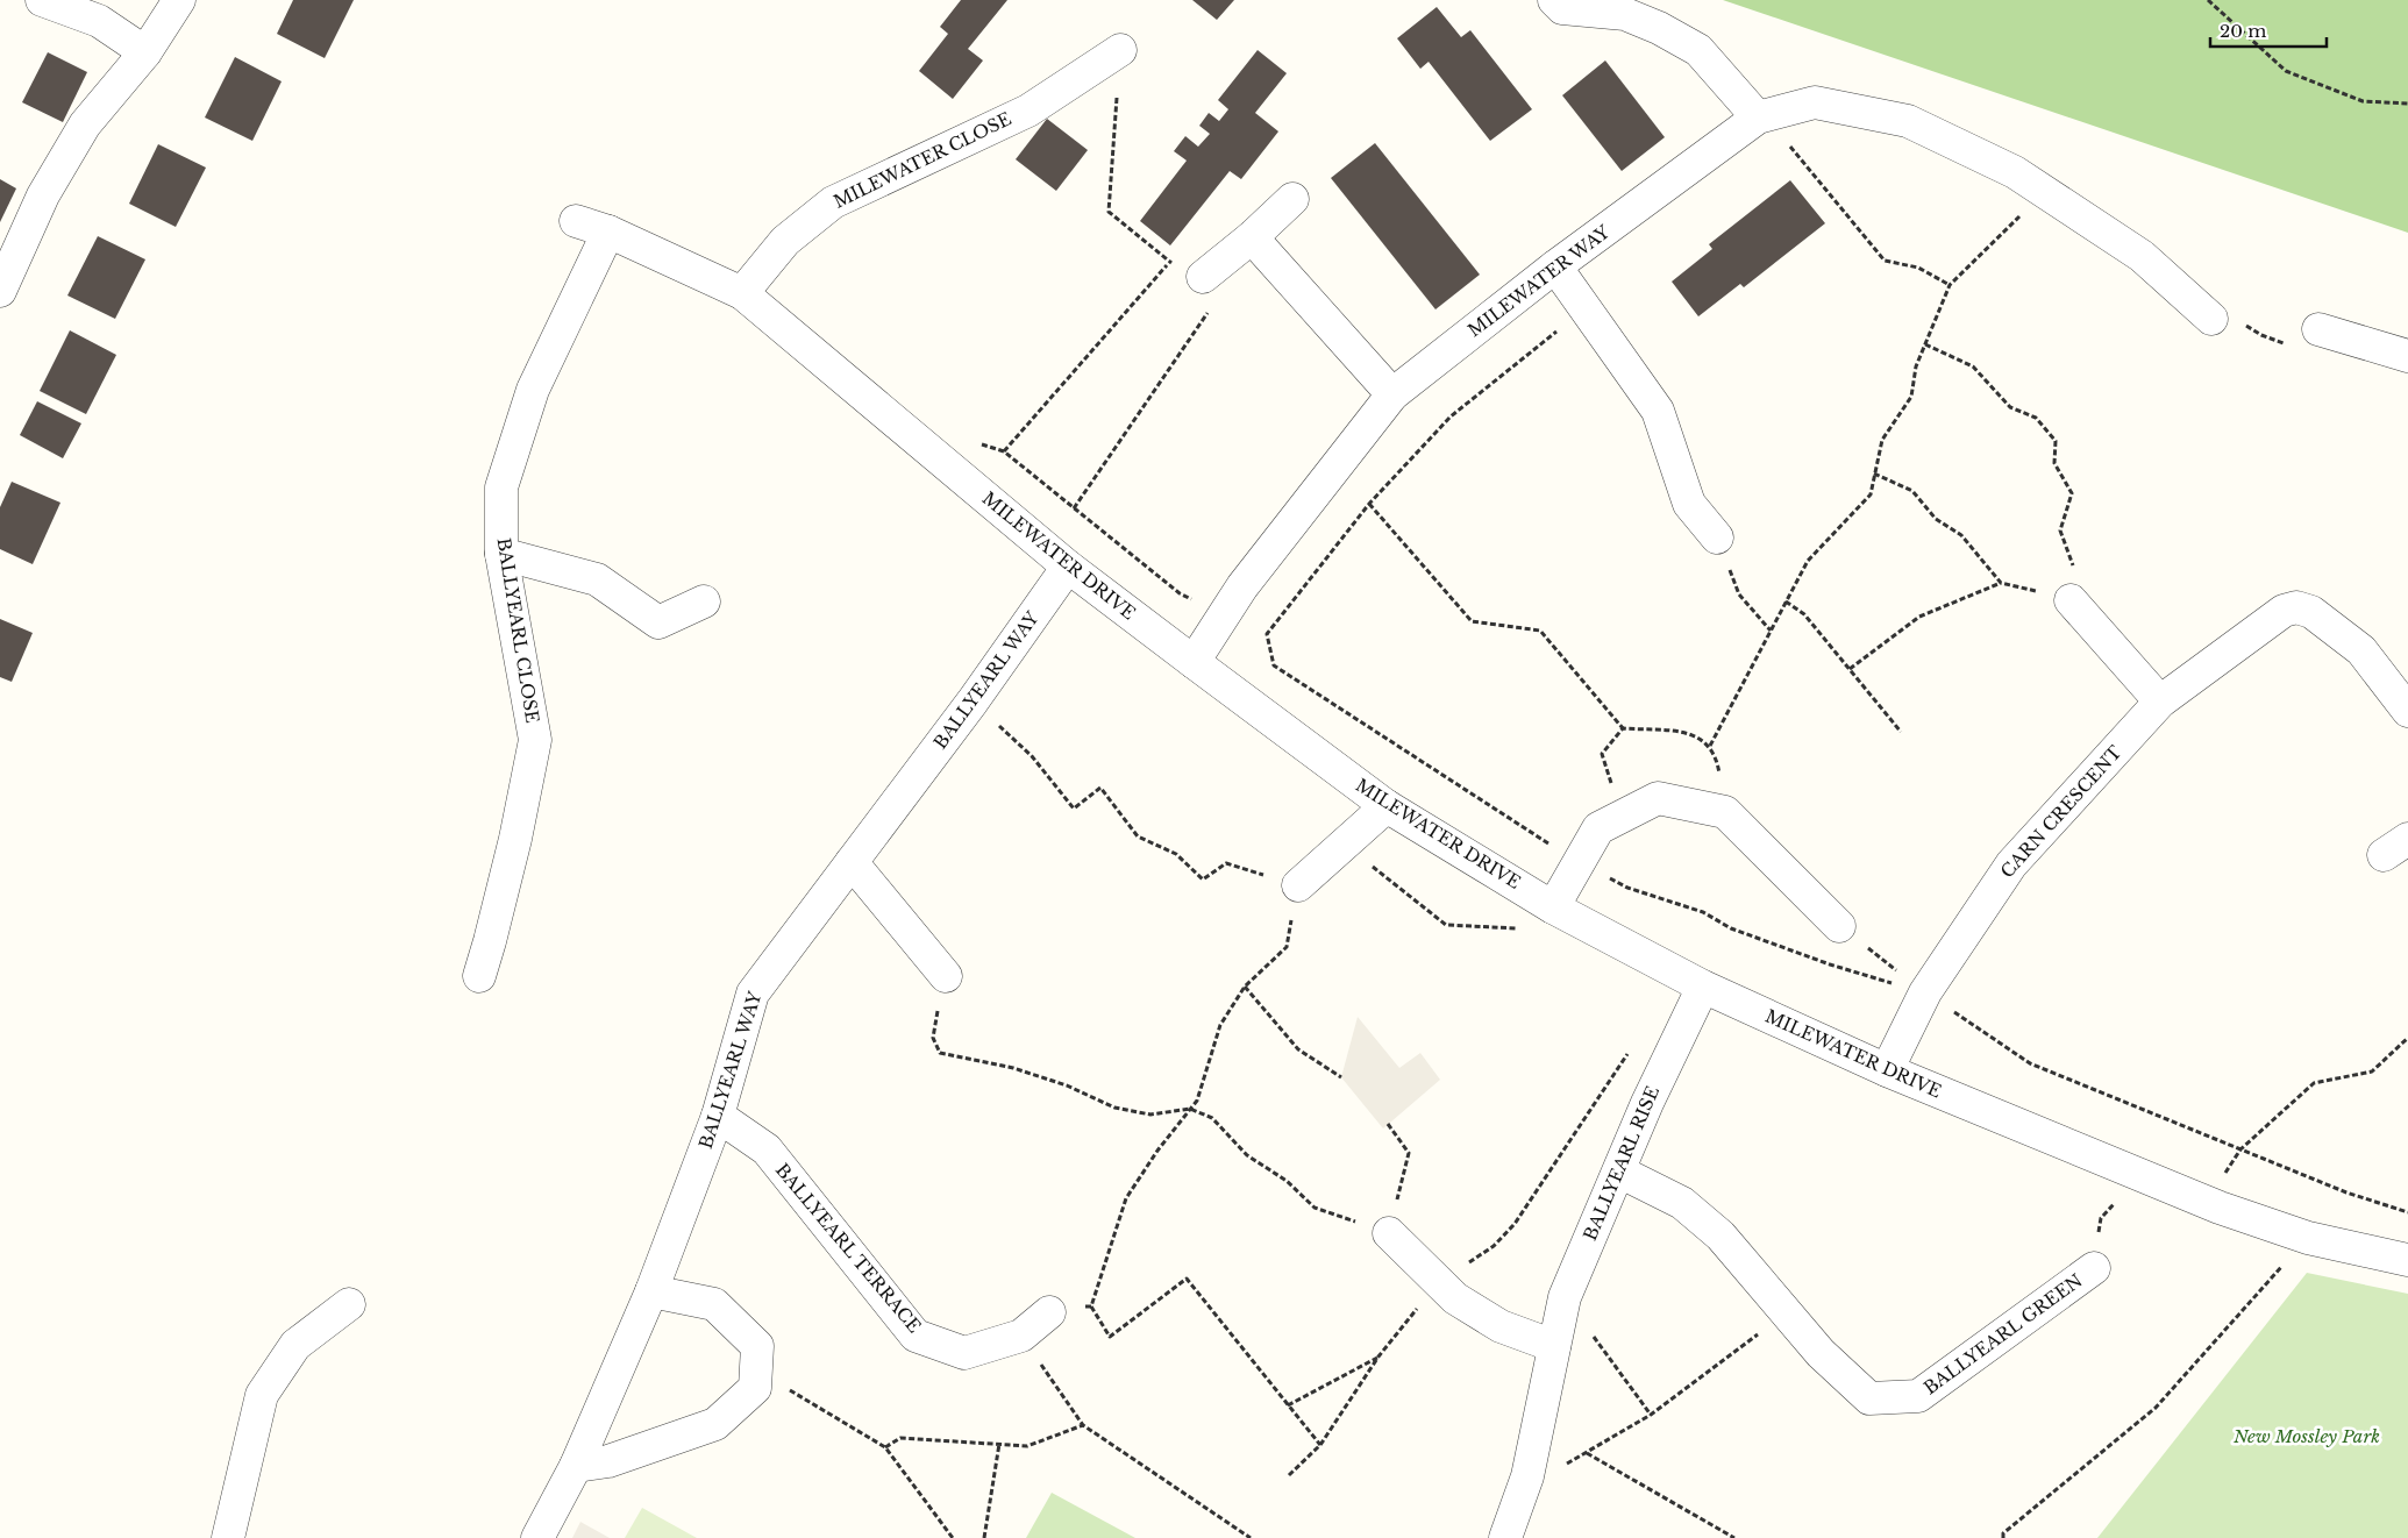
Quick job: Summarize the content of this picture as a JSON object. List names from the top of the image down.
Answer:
{
  "streets": {
    "street": [
      "MILEWATER CLOSE",
      "MILEWATER WAY",
      "MILEWATER DRIVE",
      "BALLYEARL CLOSE",
      "BALLYEARL WAY",
      "CARN CRESCENT",
      "BALLYEARL RISE",
      "BALLYEARL TERRACE",
      "BALLYEARL GREEN"
    ]
  },
  "crossings": [
    ["MILEWATER CLOSE", "MILEWATER DRIVE"],
    ["MILEWATER WAY", "MILEWATER DRIVE"],
    ["MILEWATER DRIVE", "BALLYEARL CLOSE"],
    ["MILEWATER DRIVE", "BALLYEARL WAY"],
    ["MILEWATER DRIVE", "CARN CRESCENT"],
    ["MILEWATER DRIVE", "BALLYEARL RISE"],
    ["BALLYEARL WAY", "BALLYEARL TERRACE"],
    ["BALLYEARL RISE", "BALLYEARL GREEN"]
  ],
  "parks": ["New Mossley Park"],
  "scale_bar": "20 m"
}
